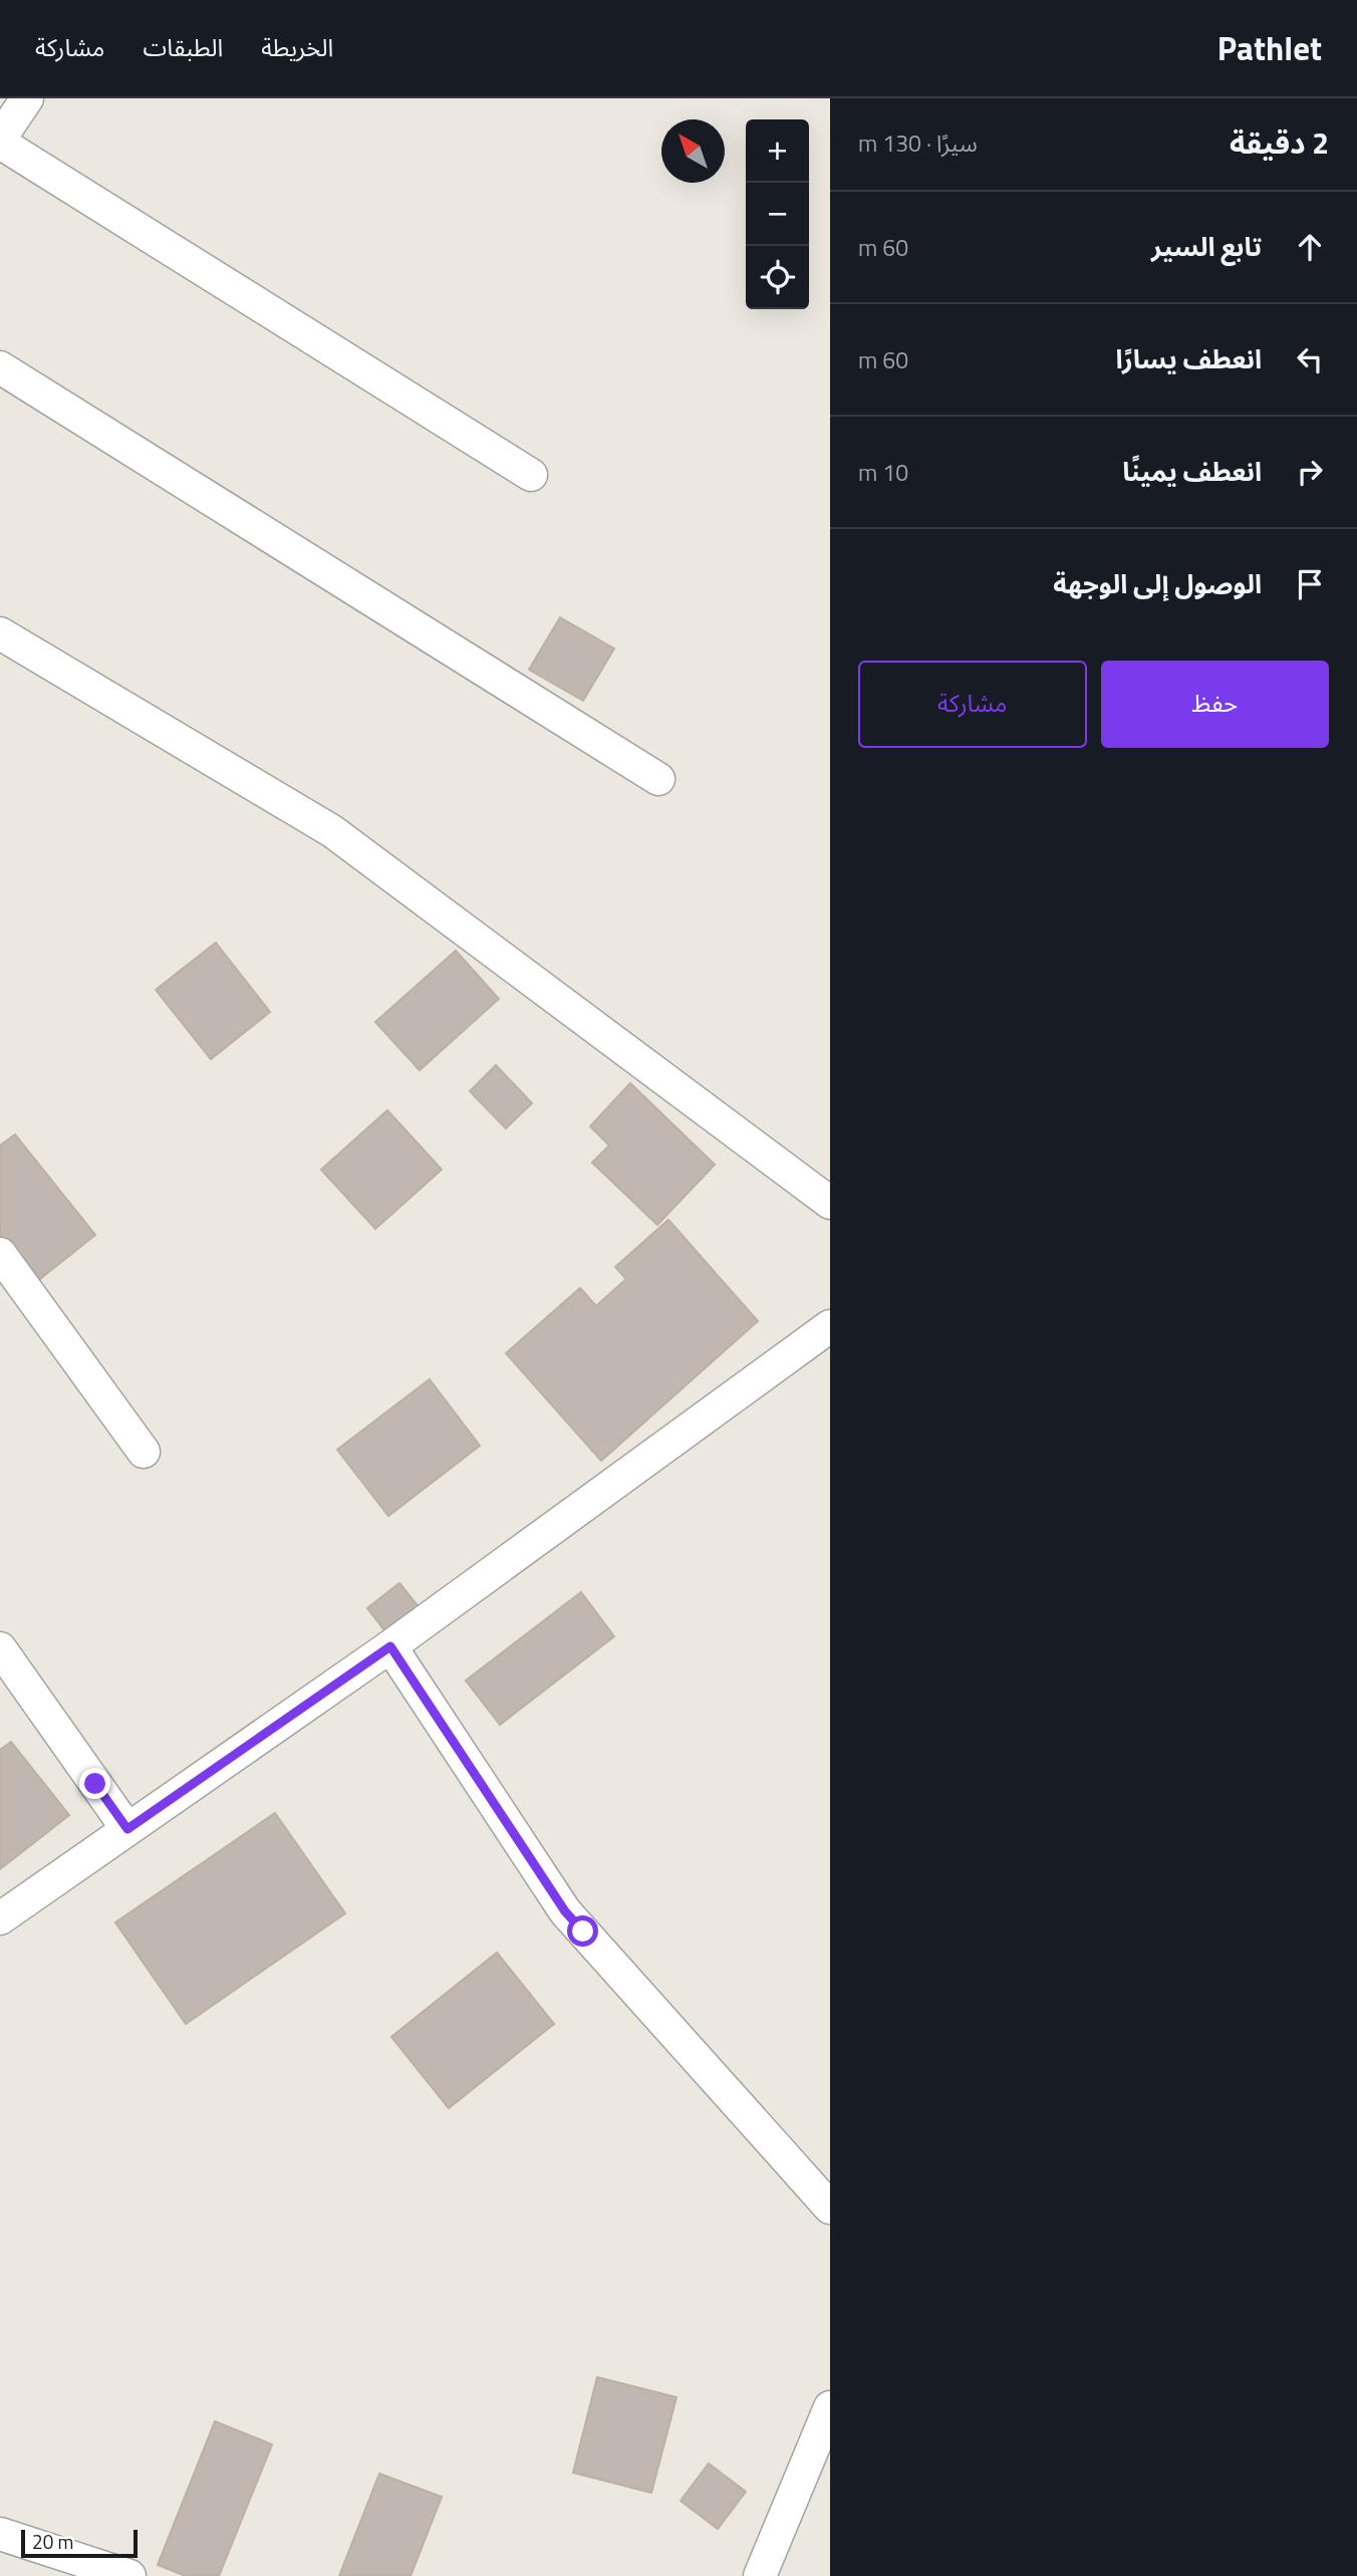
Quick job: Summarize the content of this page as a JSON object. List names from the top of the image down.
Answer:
{
  "scale_bar": "20 m",
  "north": "top left",
  "page": {
    "header": "Pathlet",
    "nav": ["الخريطة", "الطبقات", "مشاركة"],
    "heading": ["2 دقيقة", "سيرًا · 130 m"],
    "map_buttons": ["+", "−"],
    "list": [
      ["تابع السير", "60 m"],
      ["انعطف يسارًا", "60 m"],
      ["انعطف يمينًا", "10 m"],
      "الوصول إلى الوجهة"
    ],
    "buttons": ["حفظ", "مشاركة"],
    "scale": "20 m"
  }
}
